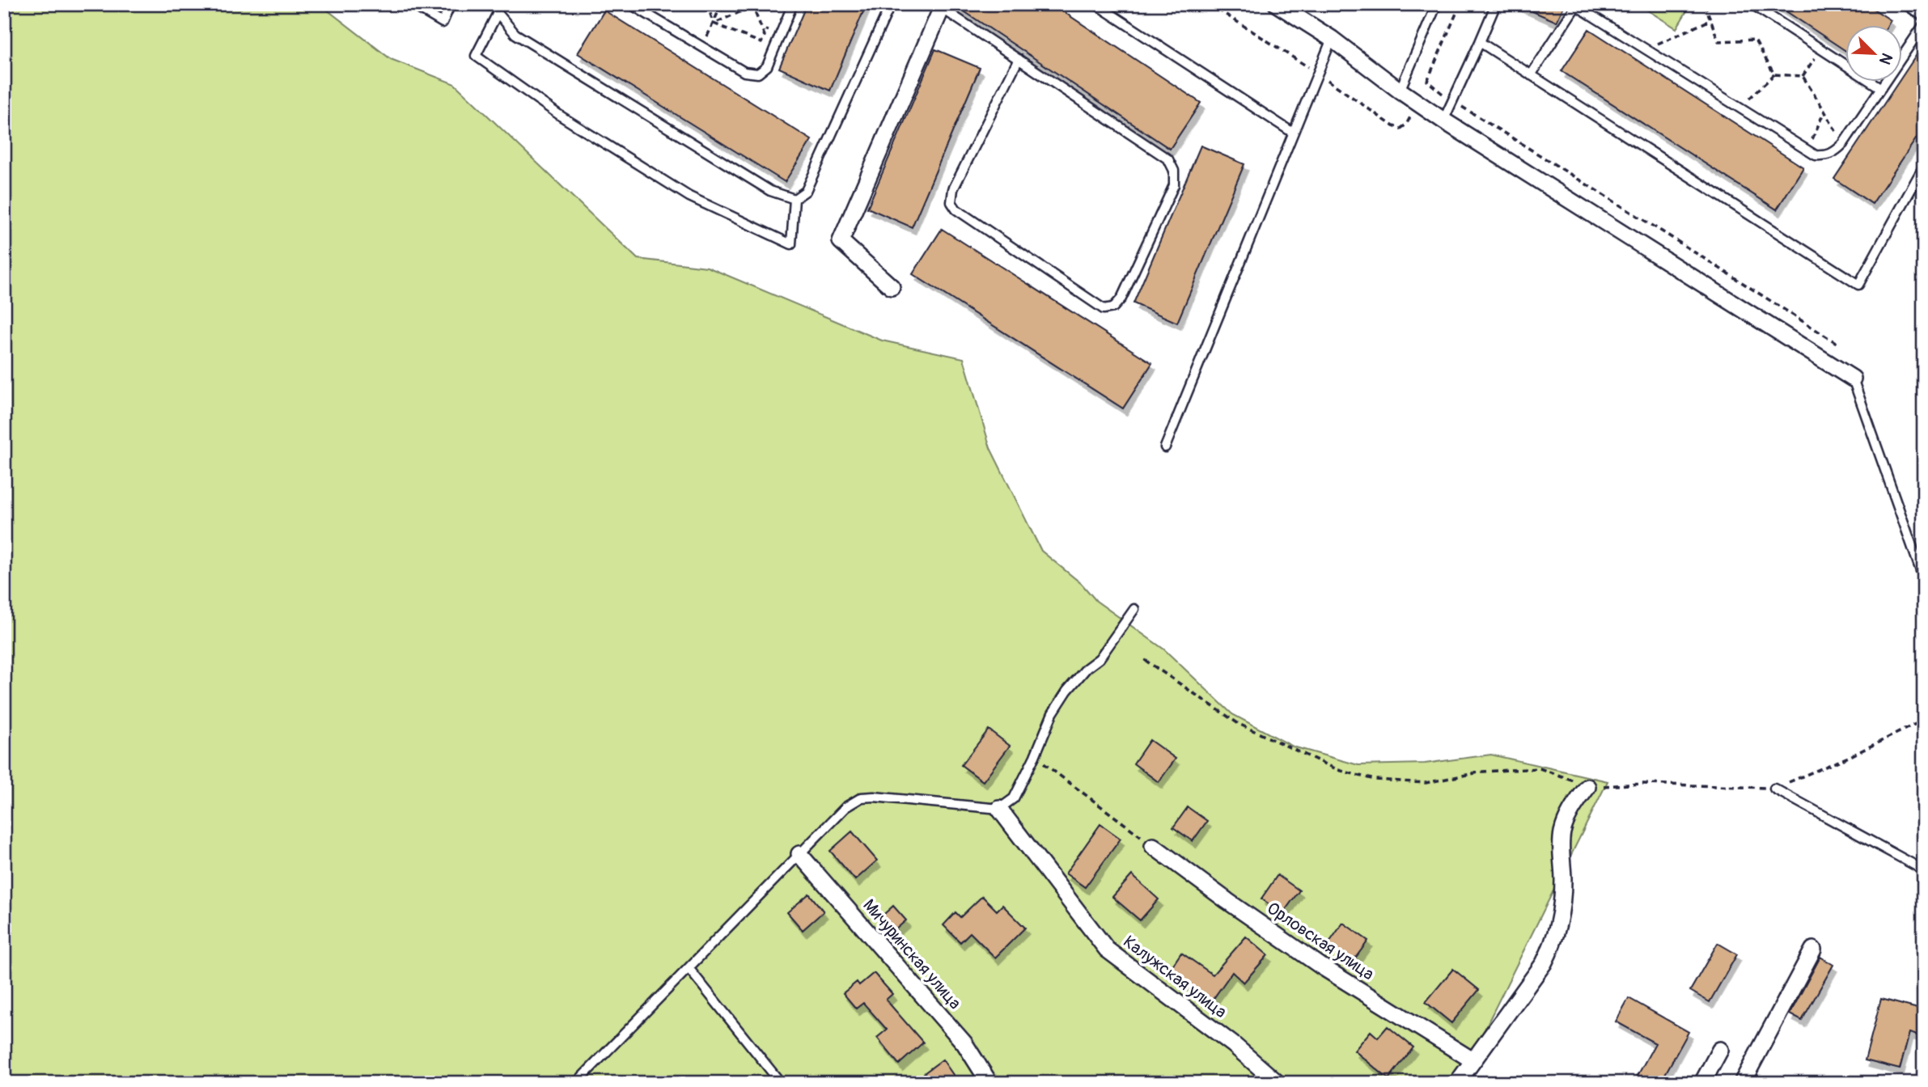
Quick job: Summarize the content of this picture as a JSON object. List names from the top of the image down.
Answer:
{
  "streets": {
    "street": ["Орловская улица", "Мичуринская улица", "Калужская улица"]
  },
  "north": "bottom right"
}
